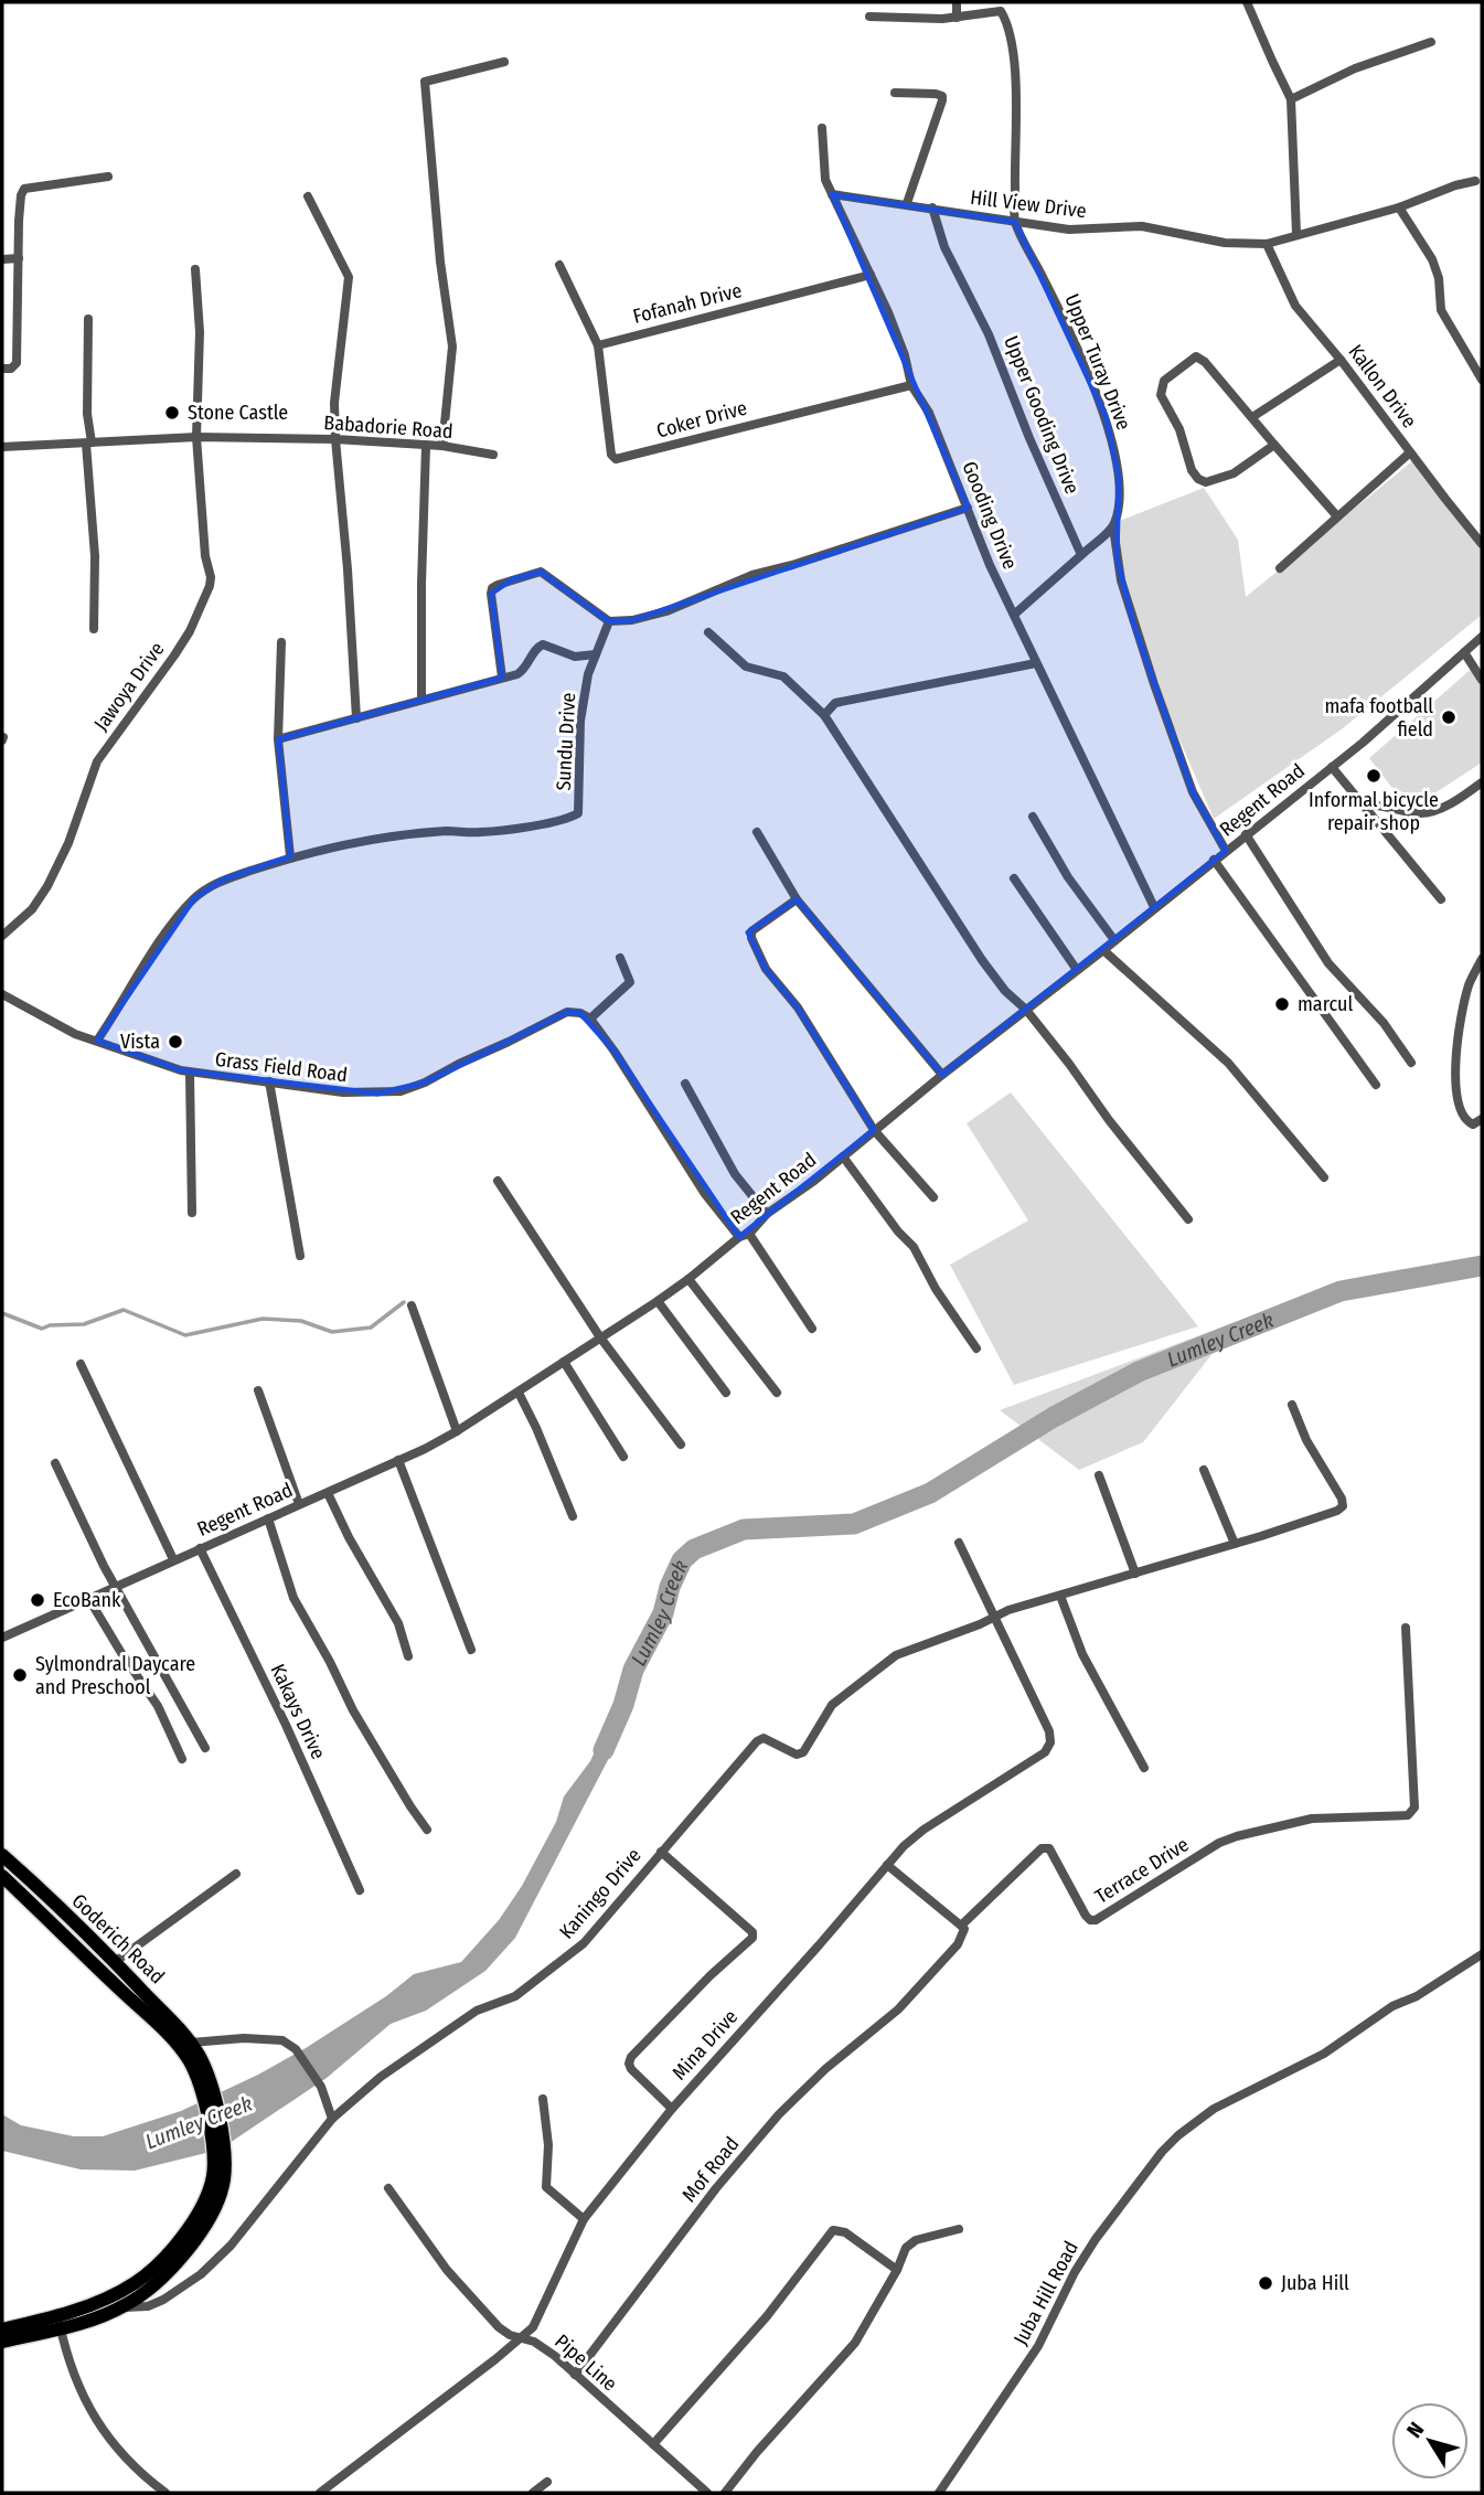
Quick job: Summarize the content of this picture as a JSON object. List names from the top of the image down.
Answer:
{
  "streets": {
    "main road": ["Goderich Road"],
    "street": [
      "Hill View Drive",
      "Fofanah Drive",
      "Upper Turay Drive",
      "Kallon Drive",
      "Upper Gooding Drive",
      "Coker Drive",
      "Babadorie Road",
      "Gooding Drive",
      "Jawoya Drive",
      "Sundu Drive",
      "Regent Road",
      "Grass Field Road",
      "Kakays Drive",
      "Terrace Drive",
      "Kaningo Drive",
      "Mina Drive",
      "Mof Road",
      "Juba Hill Road",
      "Pipe Line"
    ]
  },
  "crossings": [
    ["Hill View Drive", "Upper Turay Drive"],
    ["Hill View Drive", "Kallon Drive"],
    ["Hill View Drive", "Upper Gooding Drive"],
    ["Hill View Drive", "Gooding Drive"],
    ["Fofanah Drive", "Coker Drive"],
    ["Fofanah Drive", "Gooding Drive"],
    ["Upper Turay Drive", "Regent Road"],
    ["Coker Drive", "Gooding Drive"],
    ["Babadorie Road", "Jawoya Drive"],
    ["Gooding Drive", "Regent Road"],
    ["Sundu Drive", "Grass Field Road"],
    ["Regent Road", "Kakays Drive"],
    ["Terrace Drive", "Mof Road"],
    ["Kaningo Drive", "Mina Drive"],
    ["Mina Drive", "Pipe Line"],
    ["Mof Road", "Pipe Line"]
  ],
  "water": ["Lumley Creek"],
  "places": [
    "Stone Castle",
    "mafa football field",
    "Informal bicycle repair shop",
    "marcul",
    "Vista",
    "EcoBank",
    "Sylmondral Daycare and Preschool",
    "Juba Hill"
  ],
  "north": "top left"
}
